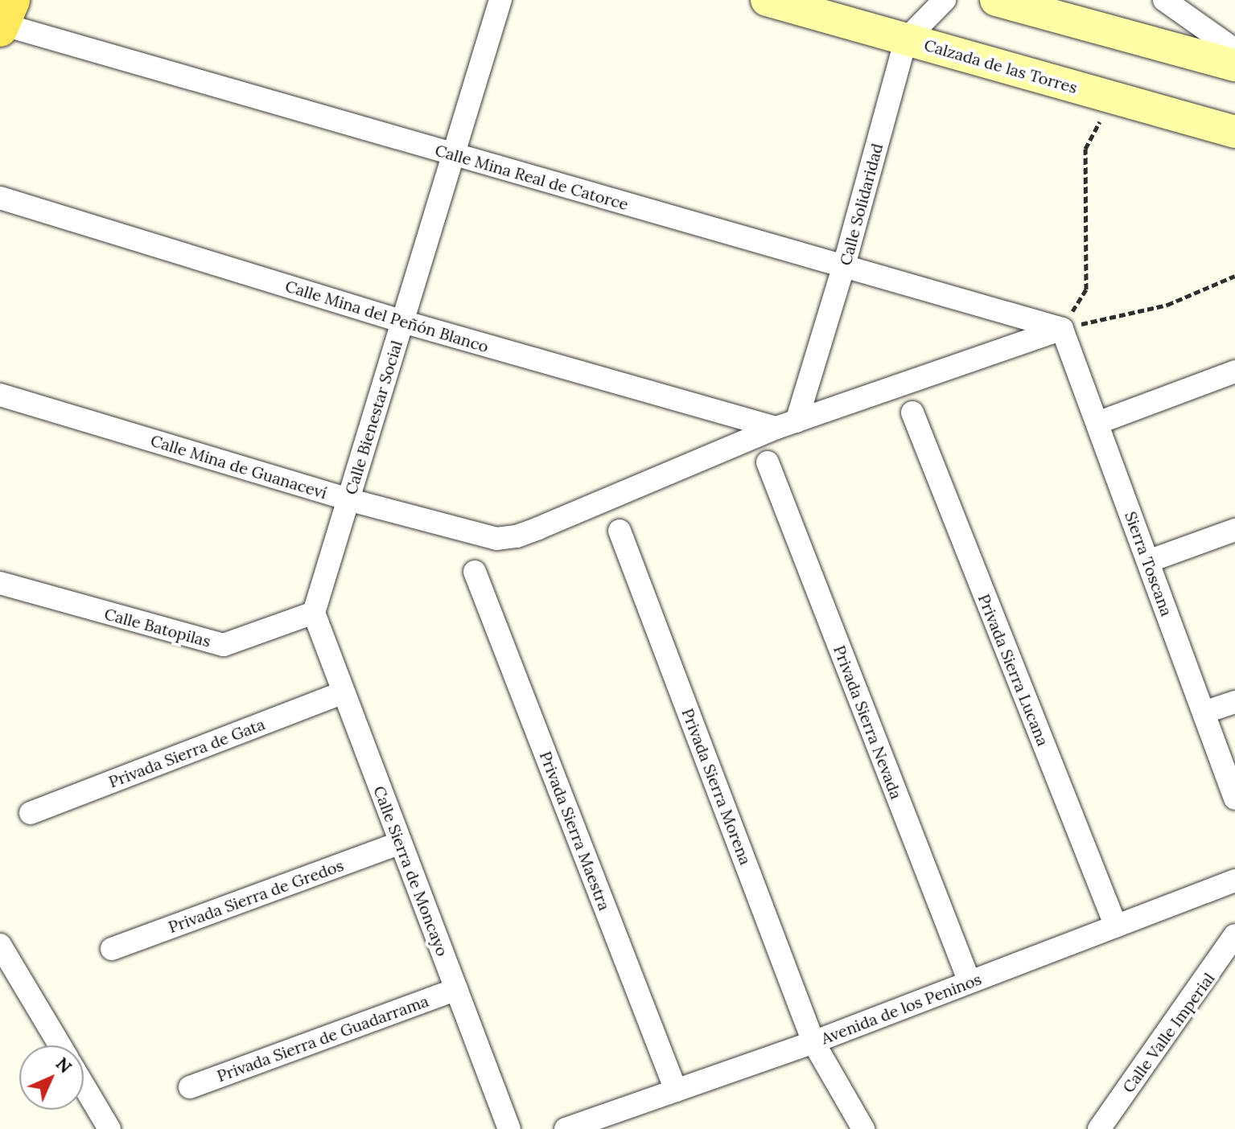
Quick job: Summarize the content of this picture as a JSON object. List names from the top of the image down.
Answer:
{
  "streets": {
    "street": [
      "Calzada de las Torres",
      "Calle Mina Real de Catorce",
      "Calle Solidaridad",
      "Calle Mina del Peñón Blanco",
      "Calle Bienestar Social",
      "Calle Mina de Guanaceví",
      "Sierra Toscana",
      "Calle Batopilas",
      "Privada Sierra Lucana",
      "Privada Sierra Nevada",
      "Privada Sierra de Gata",
      "Privada Sierra Morena",
      "Privada Sierra Maestra",
      "Calle Sierra de Moncayo",
      "Privada Sierra de Gredos",
      "Avenida de los Peninos",
      "Calle Valle Imperial",
      "Privada Sierra de Guadarrama"
    ]
  },
  "crossings": [
    ["Calzada de las Torres", "Calle Solidaridad"],
    ["Calle Mina Real de Catorce", "Calle Solidaridad"],
    ["Calle Mina Real de Catorce", "Calle Bienestar Social"],
    ["Calle Mina Real de Catorce", "Sierra Toscana"],
    ["Calle Solidaridad", "Calle Mina del Peñón Blanco"],
    ["Calle Solidaridad", "Calle Mina de Guanaceví"],
    ["Calle Mina del Peñón Blanco", "Calle Bienestar Social"],
    ["Calle Mina del Peñón Blanco", "Calle Mina de Guanaceví"],
    ["Calle Bienestar Social", "Calle Mina de Guanaceví"],
    ["Calle Bienestar Social", "Calle Batopilas"],
    ["Calle Bienestar Social", "Calle Sierra de Moncayo"],
    ["Calle Batopilas", "Calle Sierra de Moncayo"],
    ["Privada Sierra Lucana", "Avenida de los Peninos"],
    ["Privada Sierra Nevada", "Avenida de los Peninos"],
    ["Privada Sierra de Gata", "Calle Sierra de Moncayo"],
    ["Privada Sierra Morena", "Avenida de los Peninos"],
    ["Privada Sierra Maestra", "Avenida de los Peninos"],
    ["Calle Sierra de Moncayo", "Privada Sierra de Gredos"],
    ["Calle Sierra de Moncayo", "Privada Sierra de Guadarrama"]
  ],
  "north": "top right"
}
